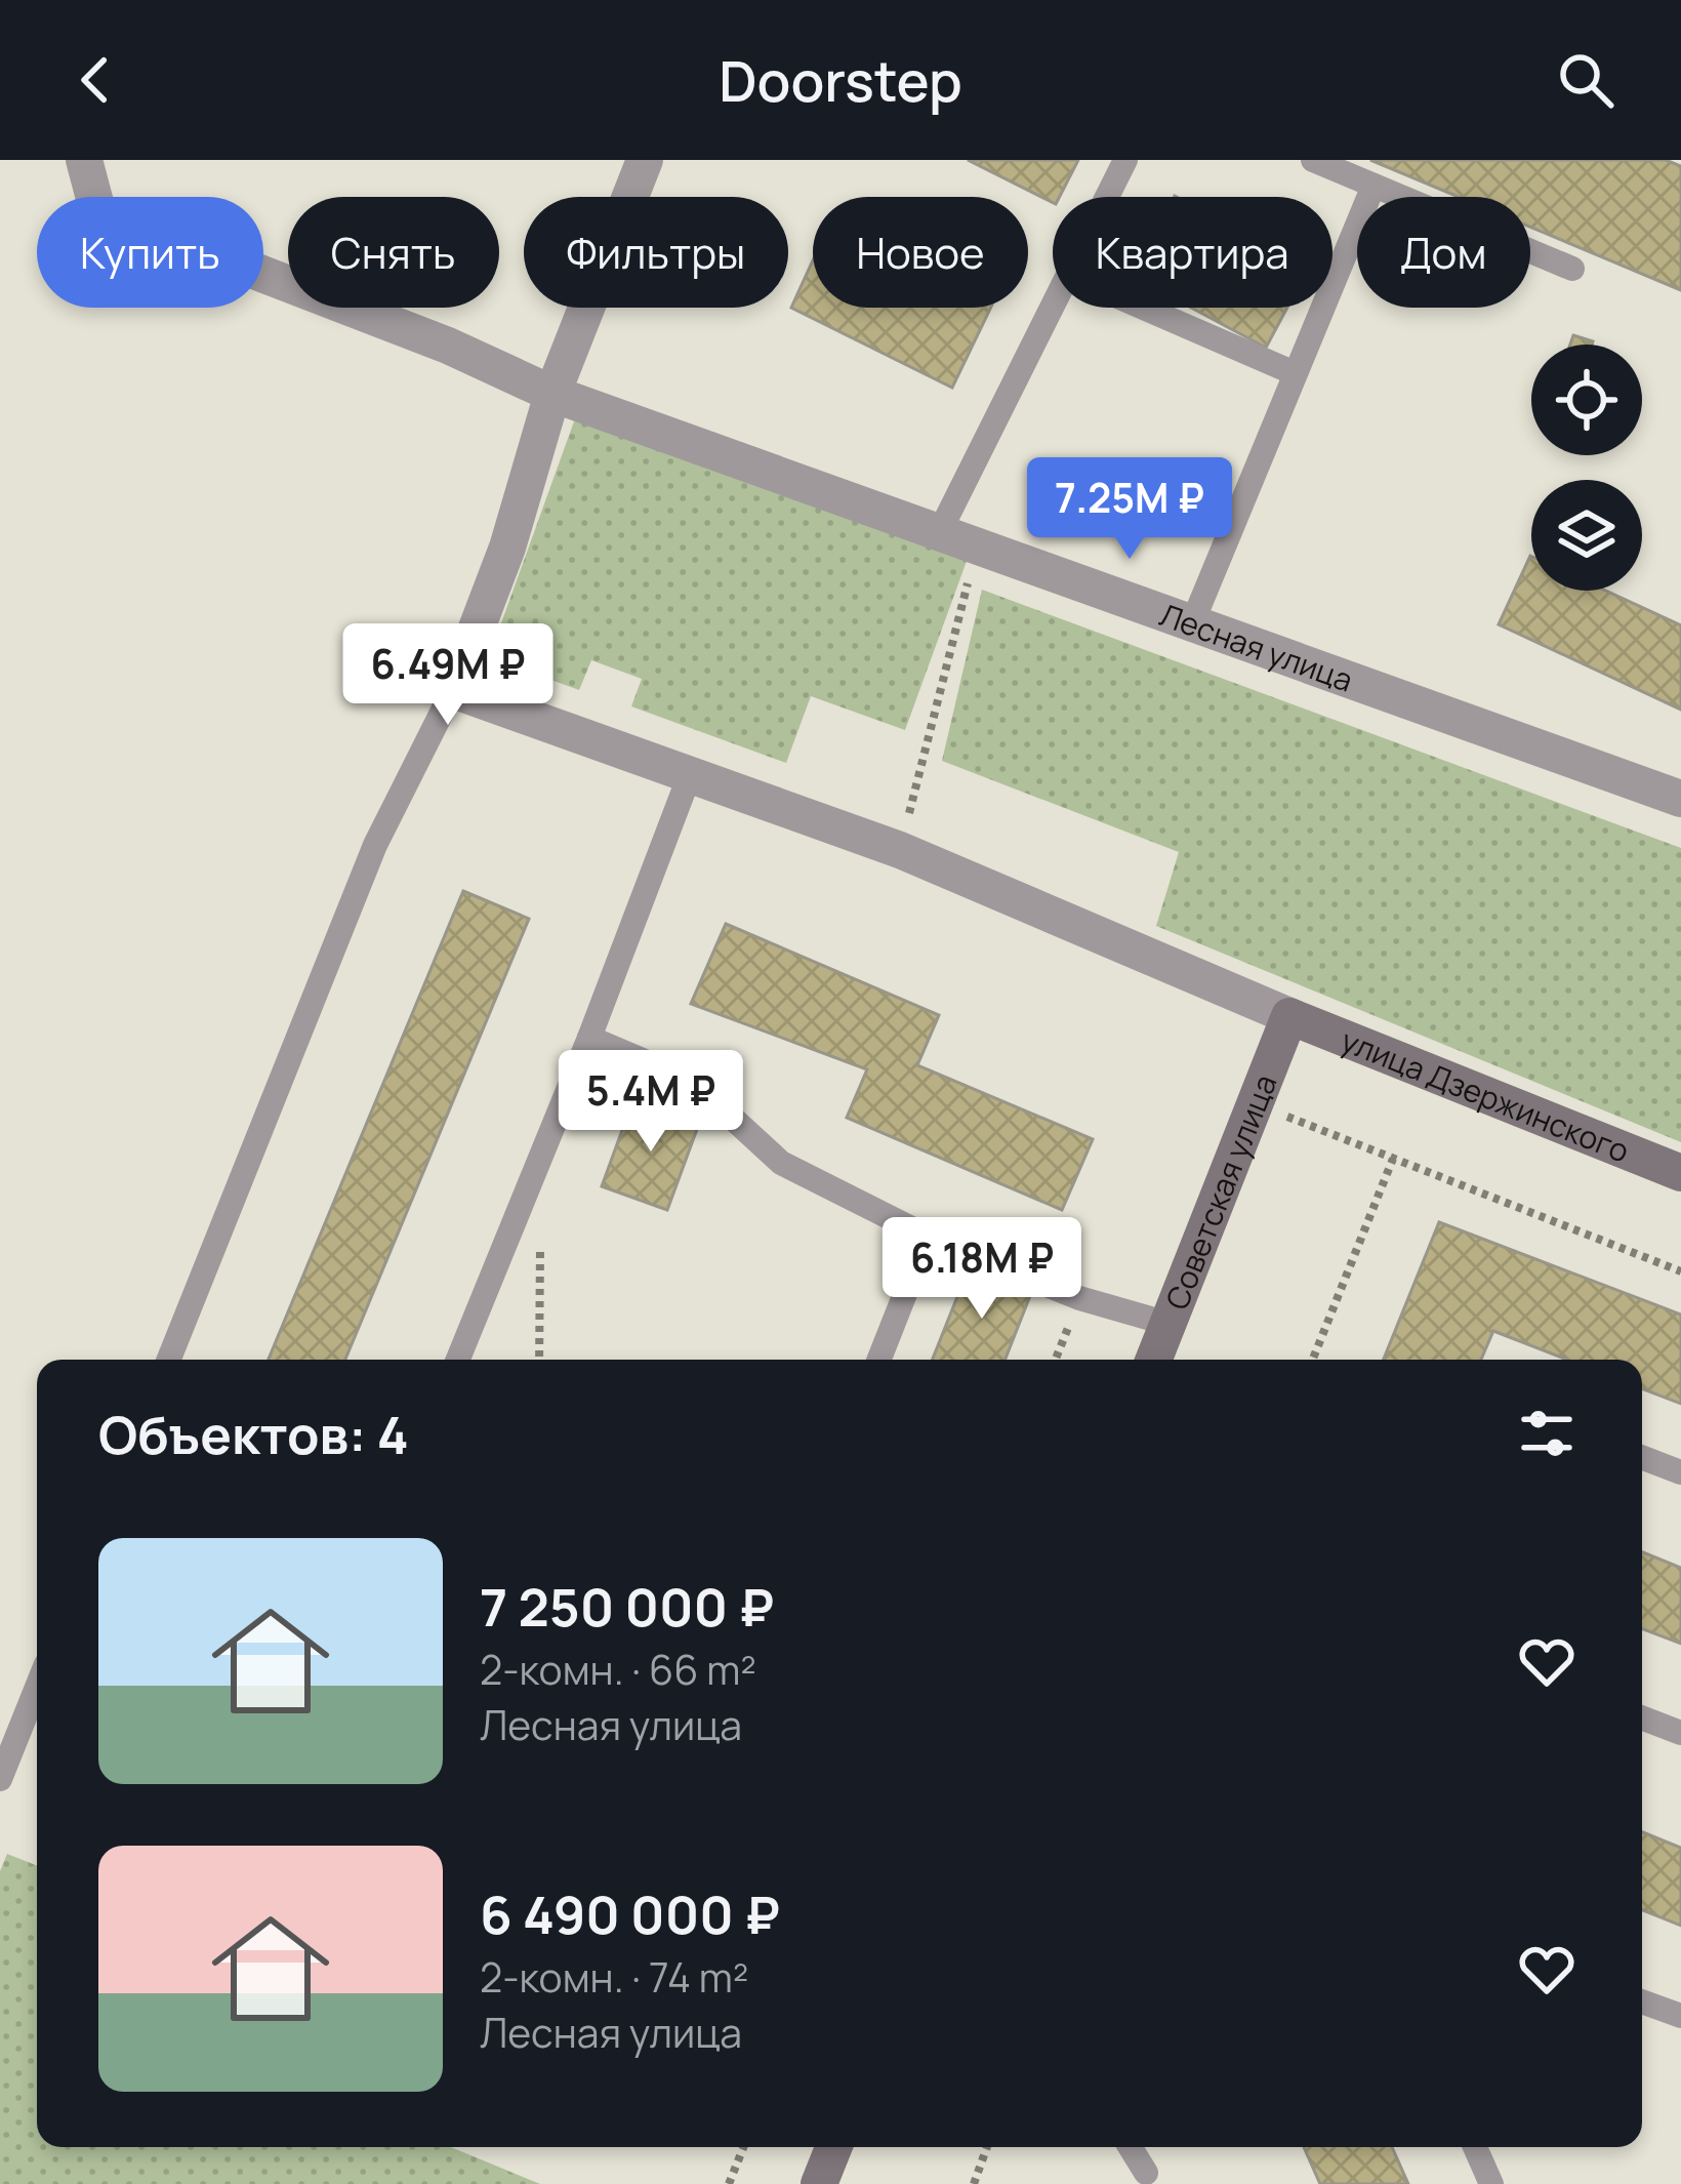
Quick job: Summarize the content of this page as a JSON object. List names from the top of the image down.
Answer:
{
  "streets": {
    "street": ["Лесная улица", "улица Дзержинского", "Советская улица"]
  },
  "crossings": [
    ["улица Дзержинского", "Советская улица"]
  ],
  "page": {
    "header": "Doorstep",
    "chip": [
      "Купить",
      "Снять",
      "Фильтры",
      "Новое",
      "Квартира",
      "Дом"
    ],
    "price": [
      "7.25M ₽",
      "6.49M ₽",
      "5.4M ₽",
      "6.18M ₽"
    ],
    "heading": "Объектов: 4",
    "list": [
      {
        "name": "7 250 000 ₽",
        "note": "2-комн. · 66 m² · Лесная улица"
      },
      {
        "name": "6 490 000 ₽",
        "note": "2-комн. · 74 m² · Лесная улица"
      }
    ]
  }
}
